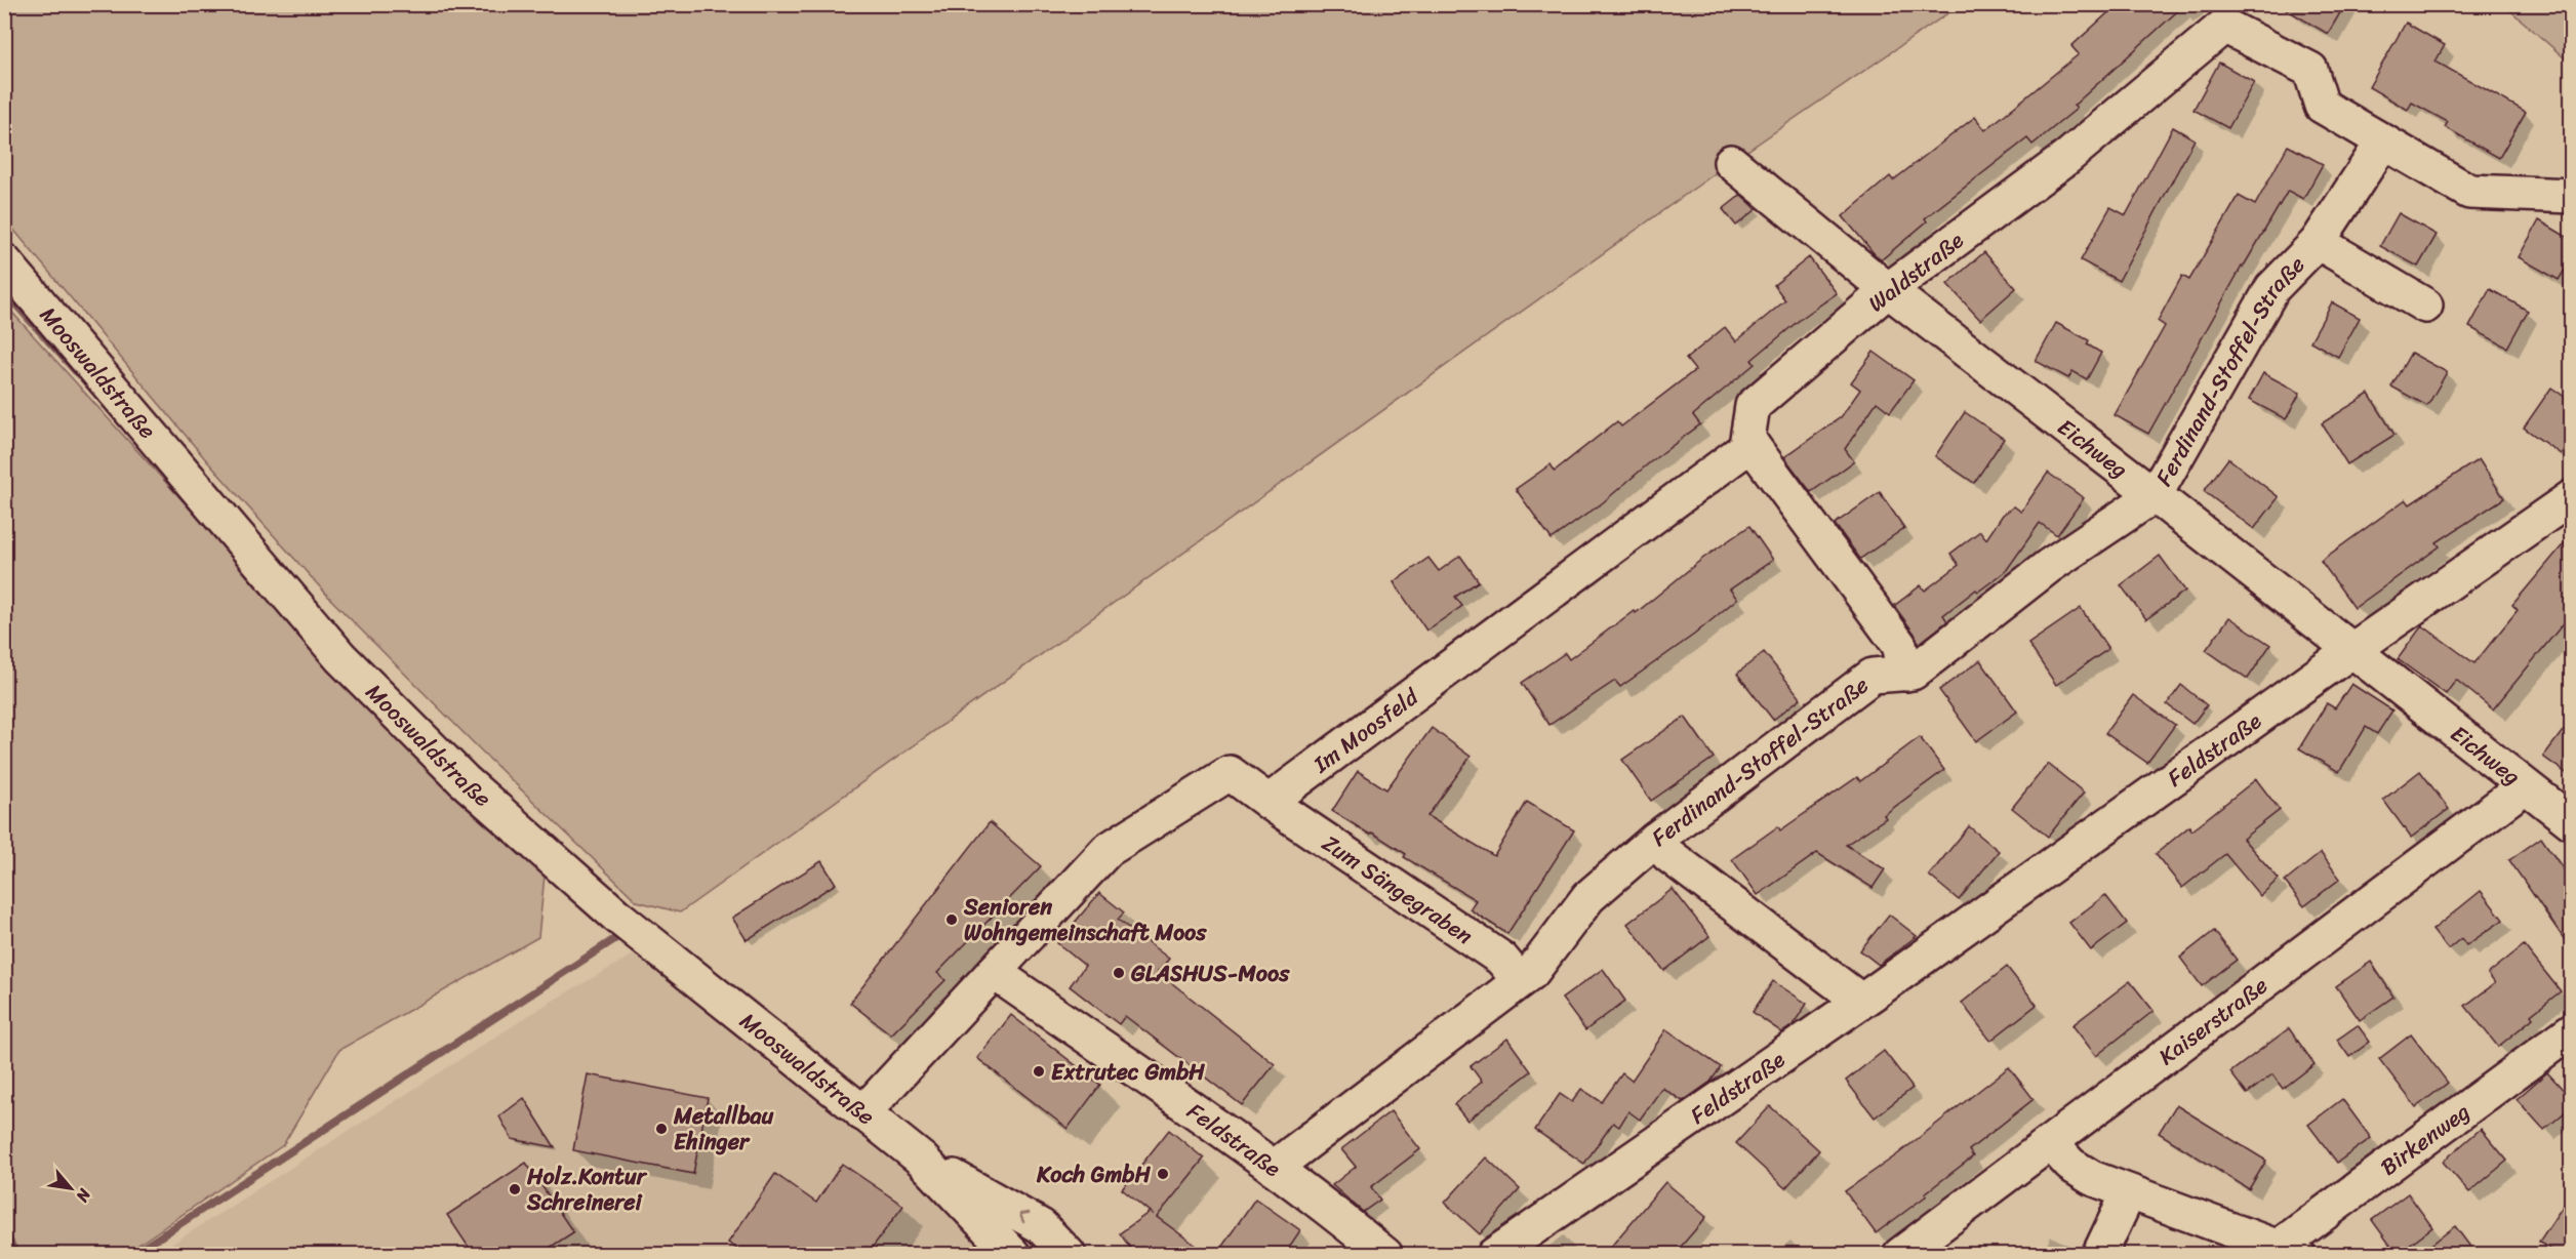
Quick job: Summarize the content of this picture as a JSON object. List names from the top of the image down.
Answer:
{
  "streets": {
    "street": [
      "Waldstraße",
      "Mooswaldstraße",
      "Ferdinand-Stoffel-Straße",
      "Eichweg",
      "Im Moosfeld",
      "Feldstraße",
      "Zum Sängegraben",
      "Kaiserstraße",
      "Birkenweg"
    ]
  },
  "crossings": [
    ["Waldstraße", "Ferdinand-Stoffel-Straße"],
    ["Waldstraße", "Eichweg"],
    ["Waldstraße", "Im Moosfeld"],
    ["Ferdinand-Stoffel-Straße", "Eichweg"],
    ["Ferdinand-Stoffel-Straße", "Feldstraße"],
    ["Ferdinand-Stoffel-Straße", "Zum Sängegraben"],
    ["Eichweg", "Feldstraße"],
    ["Eichweg", "Kaiserstraße"],
    ["Im Moosfeld", "Zum Sängegraben"],
    ["Kaiserstraße", "Birkenweg"]
  ],
  "places": [
    "Senioren Wohngemeinschaft Moos",
    "GLASHUS-Moos",
    "Extrutec GmbH",
    "Metallbau Ehinger",
    "Koch GmbH",
    "Holz.Kontur Schreinerei"
  ],
  "north": "bottom right"
}
